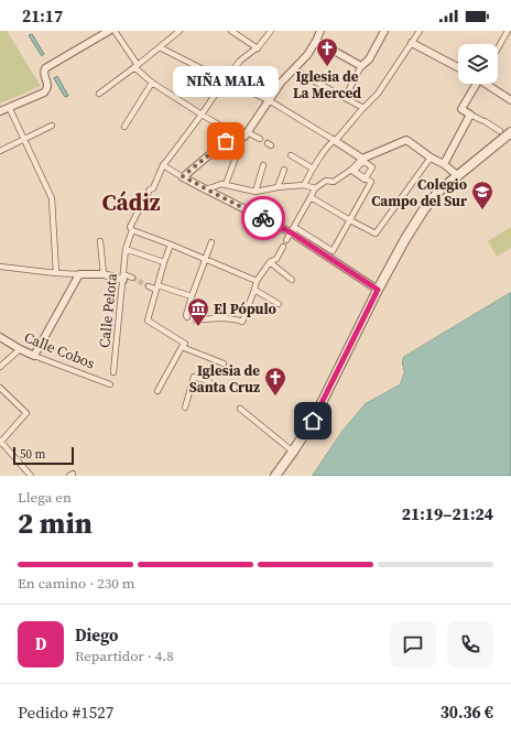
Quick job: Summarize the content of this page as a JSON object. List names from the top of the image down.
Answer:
{
  "streets": {
    "street": ["Calle Pelota", "Calle Cobos"]
  },
  "districts": ["Cádiz"],
  "places": {
    "church": ["Iglesia de La Merced", "Iglesia de Santa Cruz"],
    "other": ["NIÑA MALA"],
    "school or university": ["Colegio Campo del Sur"],
    "museum": ["El Pópulo"]
  },
  "scale_bar": "50 m",
  "page": {
    "status": "21:17",
    "bubble": "NIÑA MALA",
    "scale": "50 m",
    "heading": ["2 min", "Llega en", "21:19–21:24"],
    "panel": [
      "Diego",
      "Repartidor · 4.8",
      "Pedido #1527",
      "30.36 €"
    ],
    "bar": "En camino · 230 m",
    "round": "D"
  }
}
